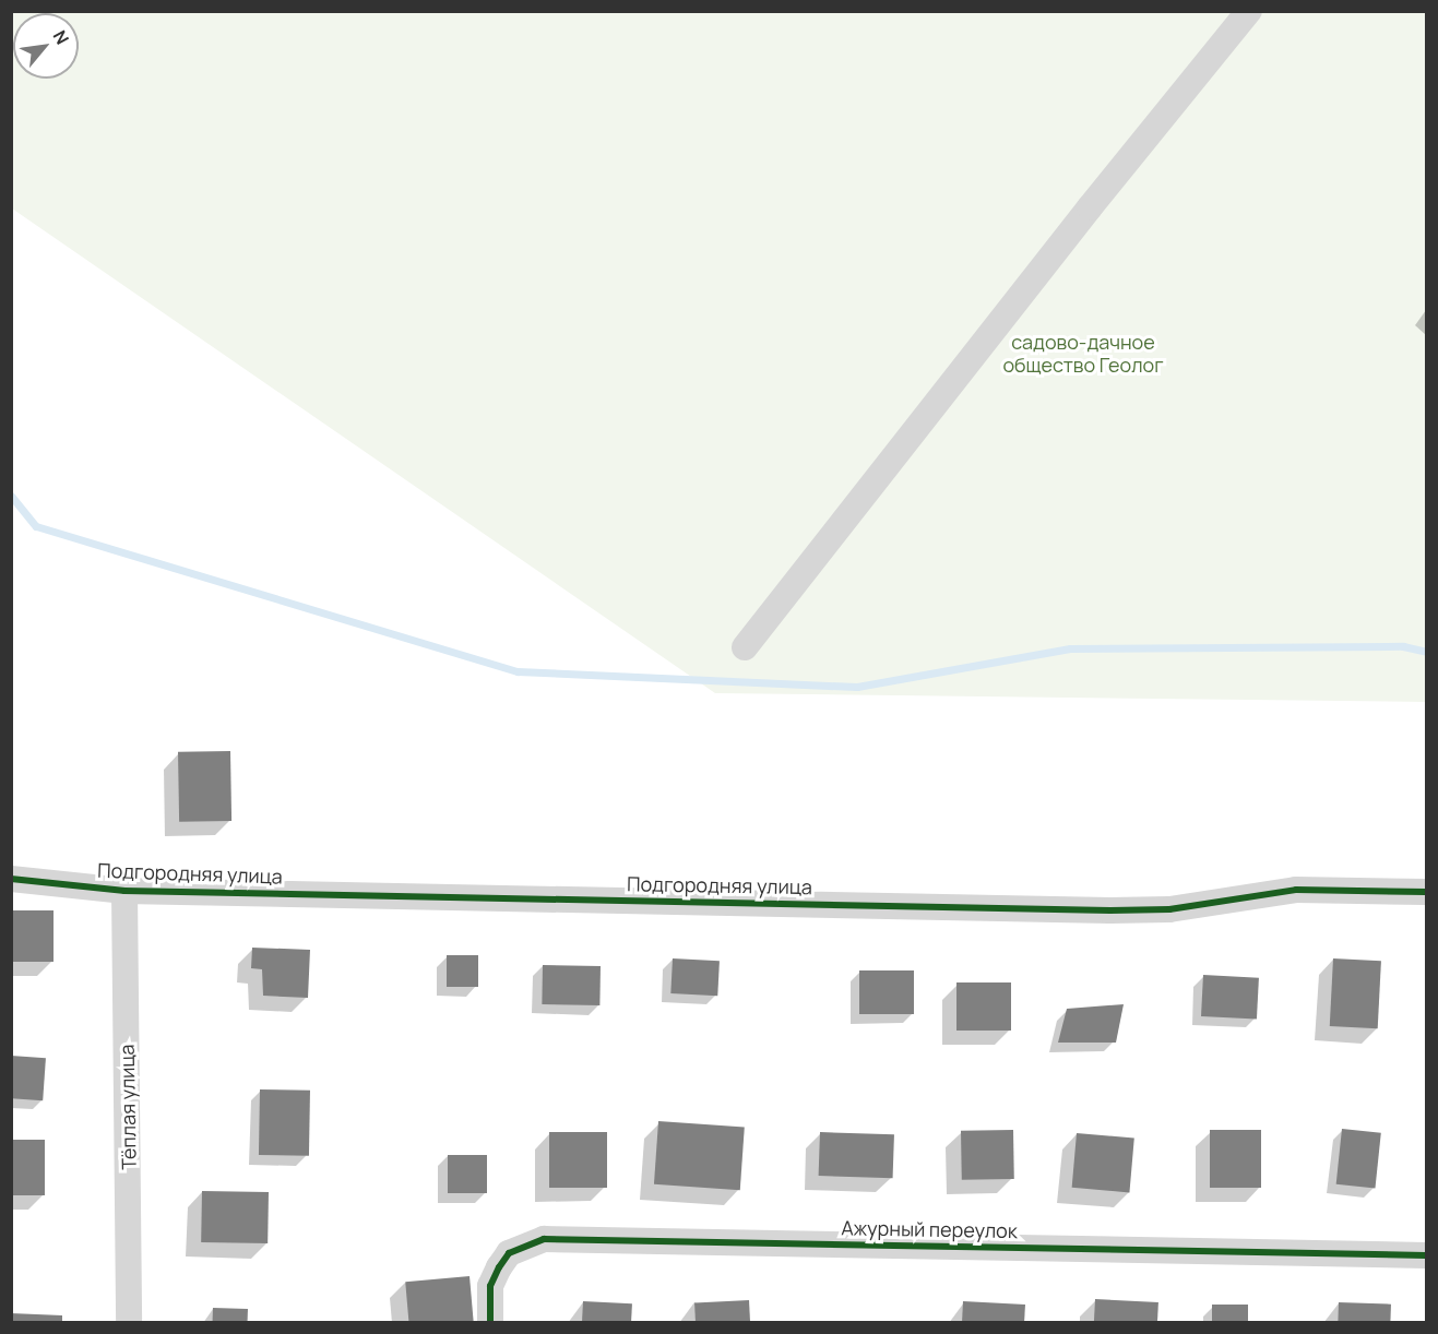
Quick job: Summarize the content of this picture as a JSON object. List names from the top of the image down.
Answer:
{
  "streets": {
    "street": ["Подгородняя улица", "Тёплая улица", "Ажурный переулок"]
  },
  "crossings": [
    ["Подгородняя улица", "Тёплая улица"]
  ],
  "parks": ["садово-дачное общество Геолог"],
  "north": "top right"
}
